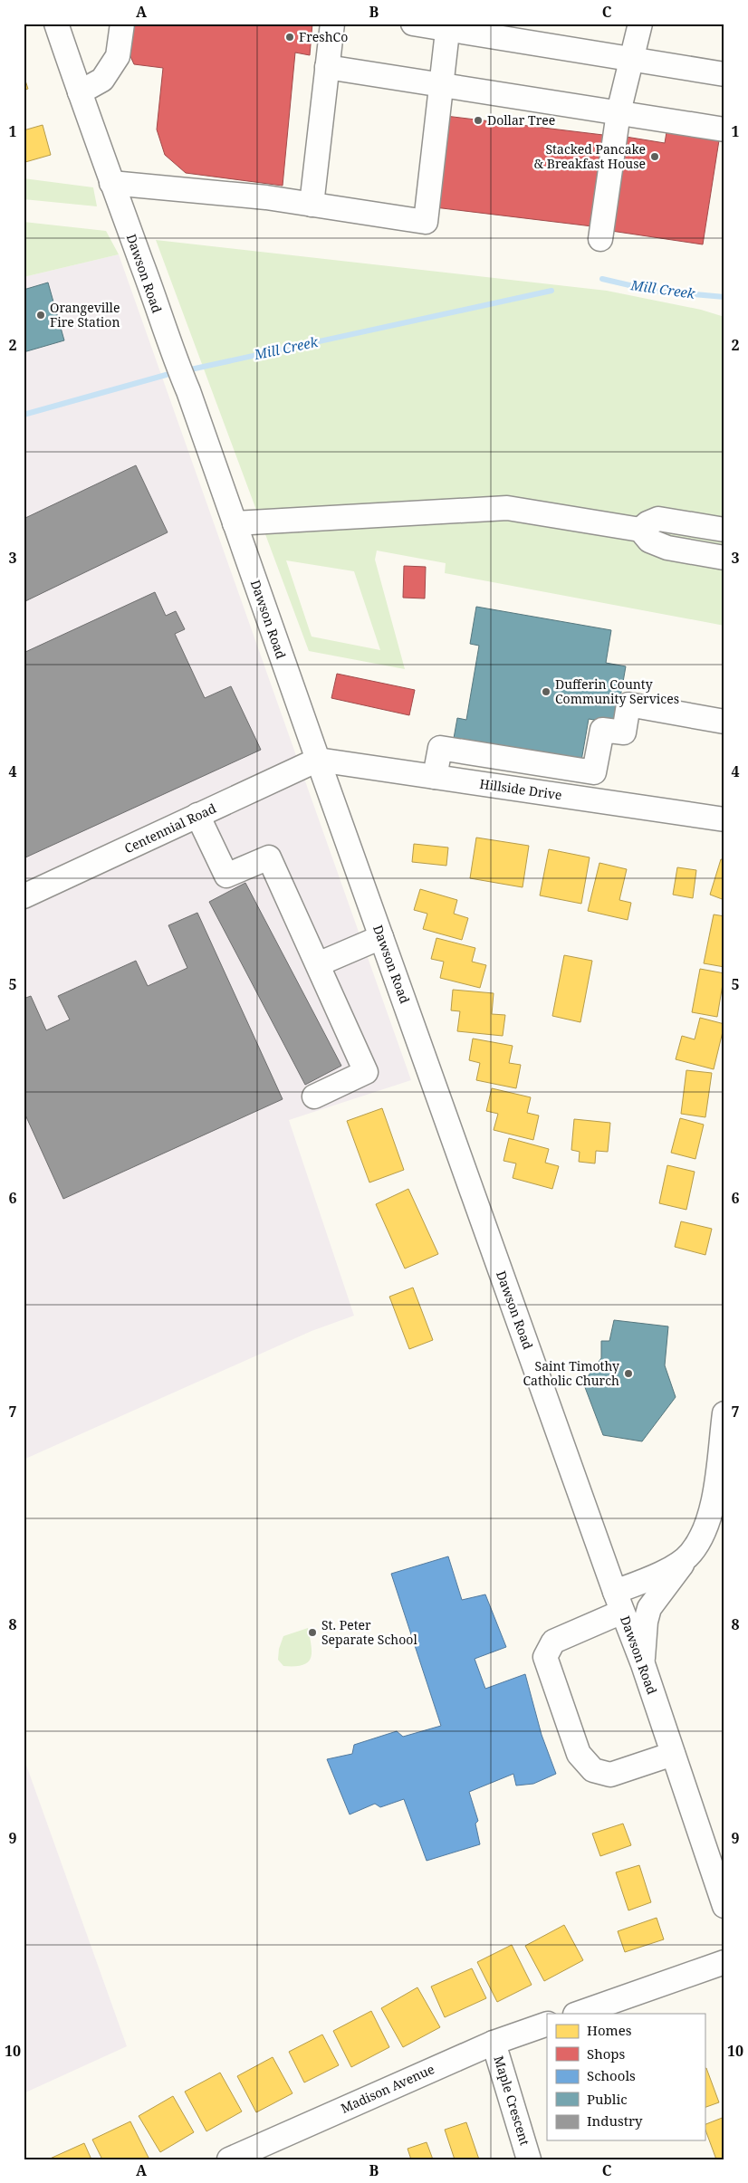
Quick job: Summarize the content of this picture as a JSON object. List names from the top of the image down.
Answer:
{
  "streets": {
    "street": [
      "Dawson Road",
      "Hillside Drive",
      "Centennial Road",
      "Madison Avenue",
      "Maple Crescent"
    ]
  },
  "crossings": [
    ["Dawson Road", "Hillside Drive"],
    ["Dawson Road", "Centennial Road"],
    ["Hillside Drive", "Centennial Road"],
    ["Madison Avenue", "Maple Crescent"]
  ],
  "water": ["Mill Creek"],
  "places": [
    "FreshCo",
    "Dollar Tree",
    "Stacked Pancake & Breakfast House",
    "Orangeville Fire Station",
    "Dufferin County Community Services",
    "Saint Timothy Catholic Church",
    "St. Peter Separate School"
  ],
  "legend": [
    "Homes",
    "Shops",
    "Schools",
    "Public",
    "Industry"
  ],
  "grid": {
    "columns": ["A", "B", "C"],
    "rows": [
      "1",
      "2",
      "3",
      "4",
      "5",
      "6",
      "7",
      "8",
      "9",
      "10"
    ]
  }
}
